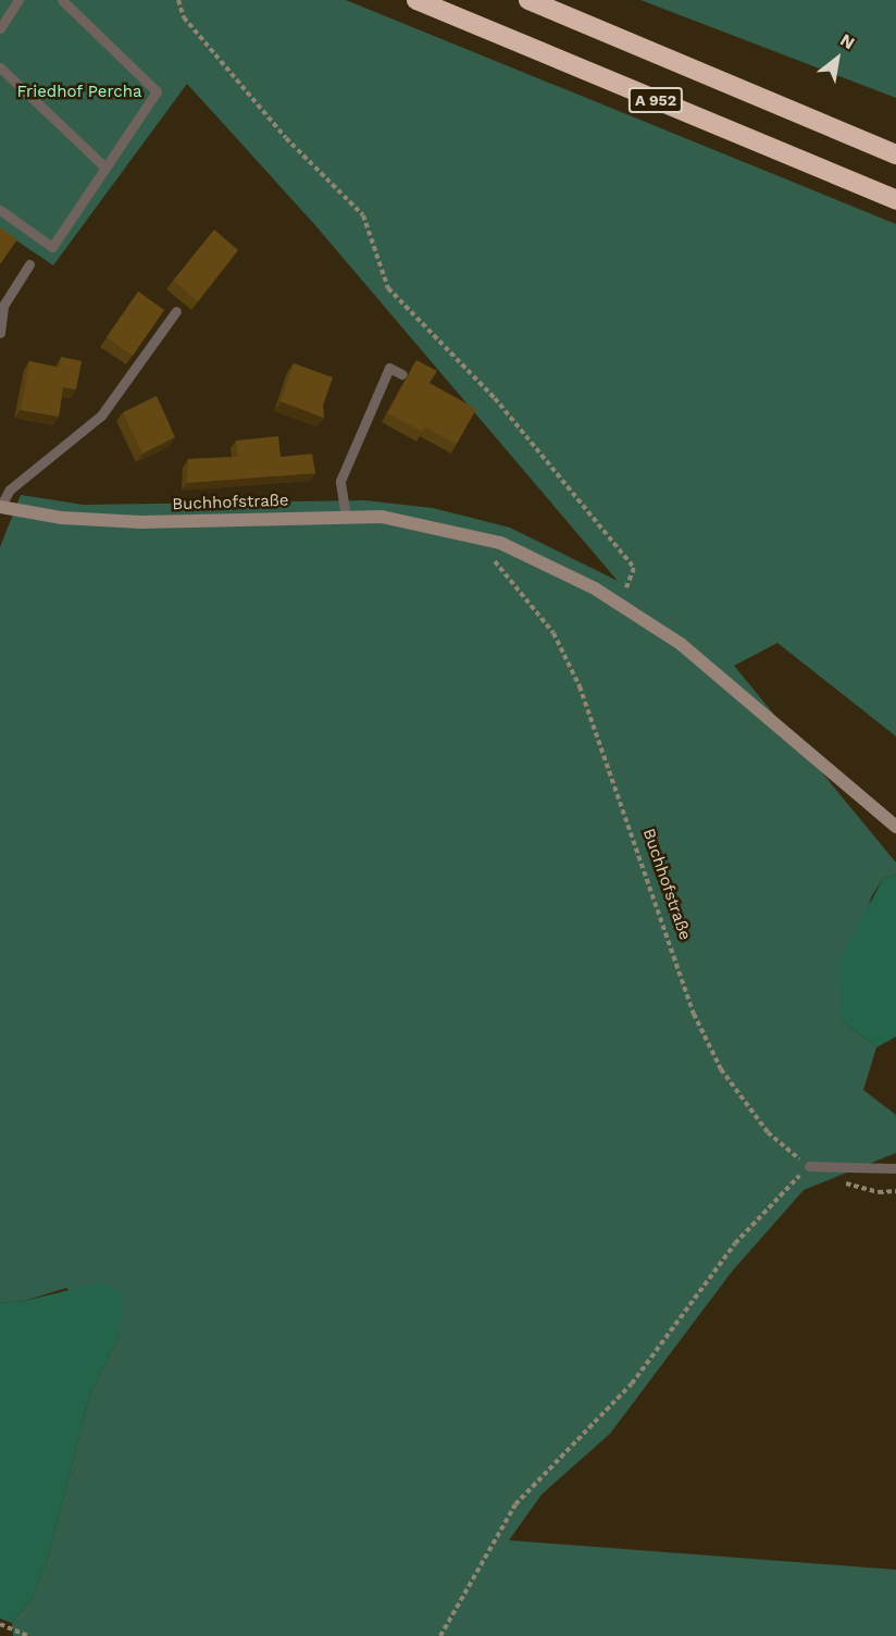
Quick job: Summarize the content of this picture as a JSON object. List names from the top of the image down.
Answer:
{
  "streets": {
    "highway": ["A 952"],
    "main road": ["Buchhofstraße"]
  },
  "parks": ["Friedhof Percha"],
  "north": "top right"
}
